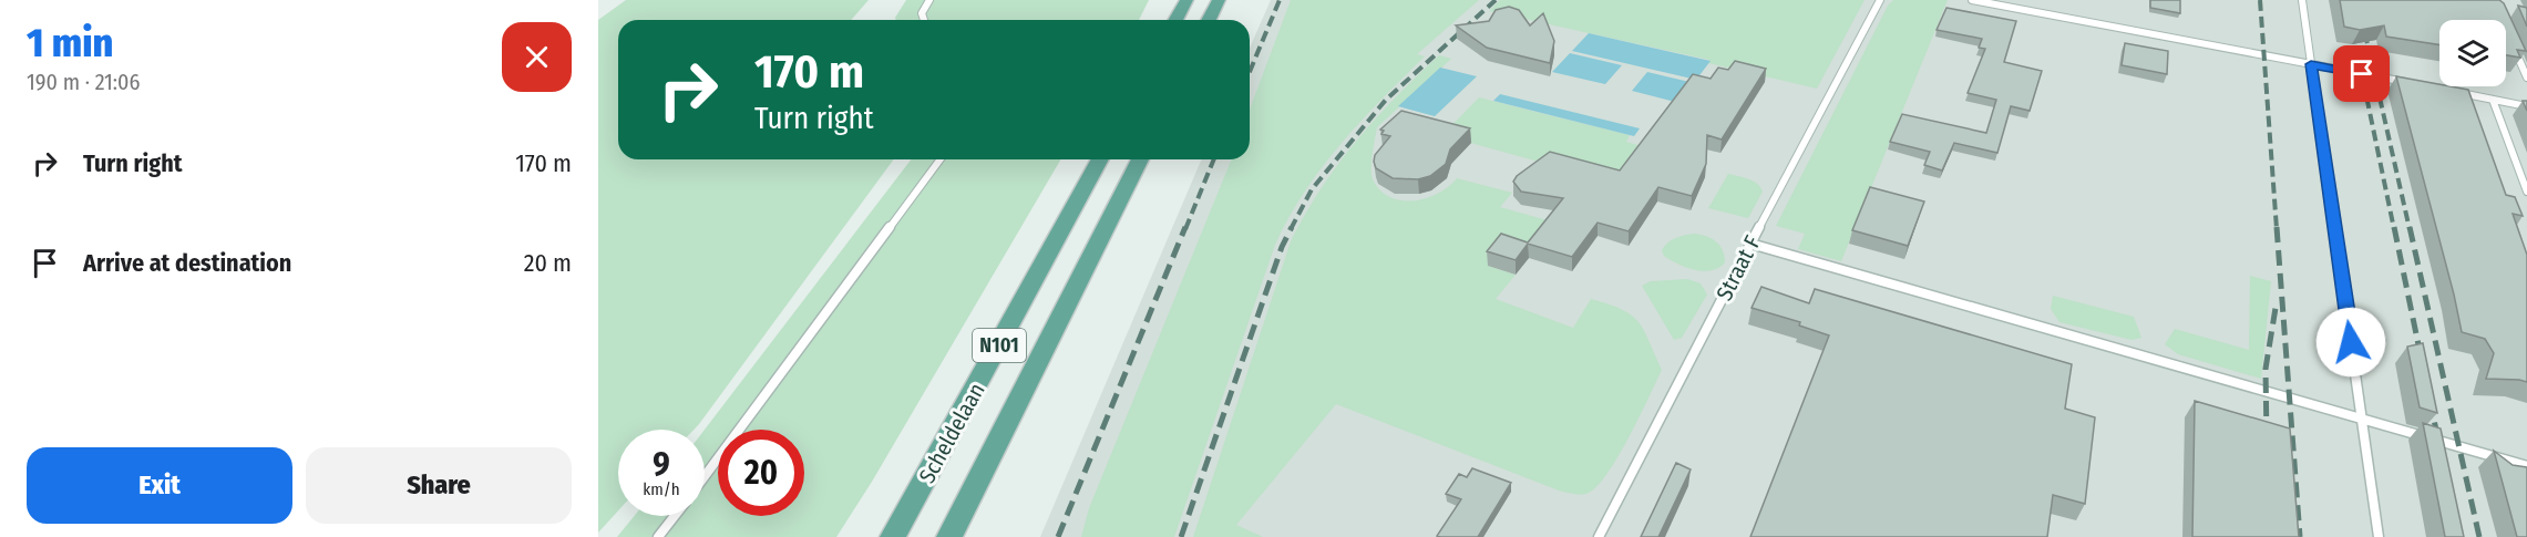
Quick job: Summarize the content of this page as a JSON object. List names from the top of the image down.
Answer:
{
  "streets": {
    "main road": ["N101", "Scheldelaan"],
    "lane": ["Straat F"]
  },
  "page": {
    "heading": ["1 min", "190 m · 21:06"],
    "turn": ["170 m", "Turn right"],
    "list": [
      {
        "name": "Turn right",
        "value": "170 m"
      },
      {
        "name": "Arrive at destination",
        "value": "20 m"
      }
    ],
    "speed": "9 km/h",
    "limit": "20",
    "buttons": ["Exit", "Share"]
  }
}
